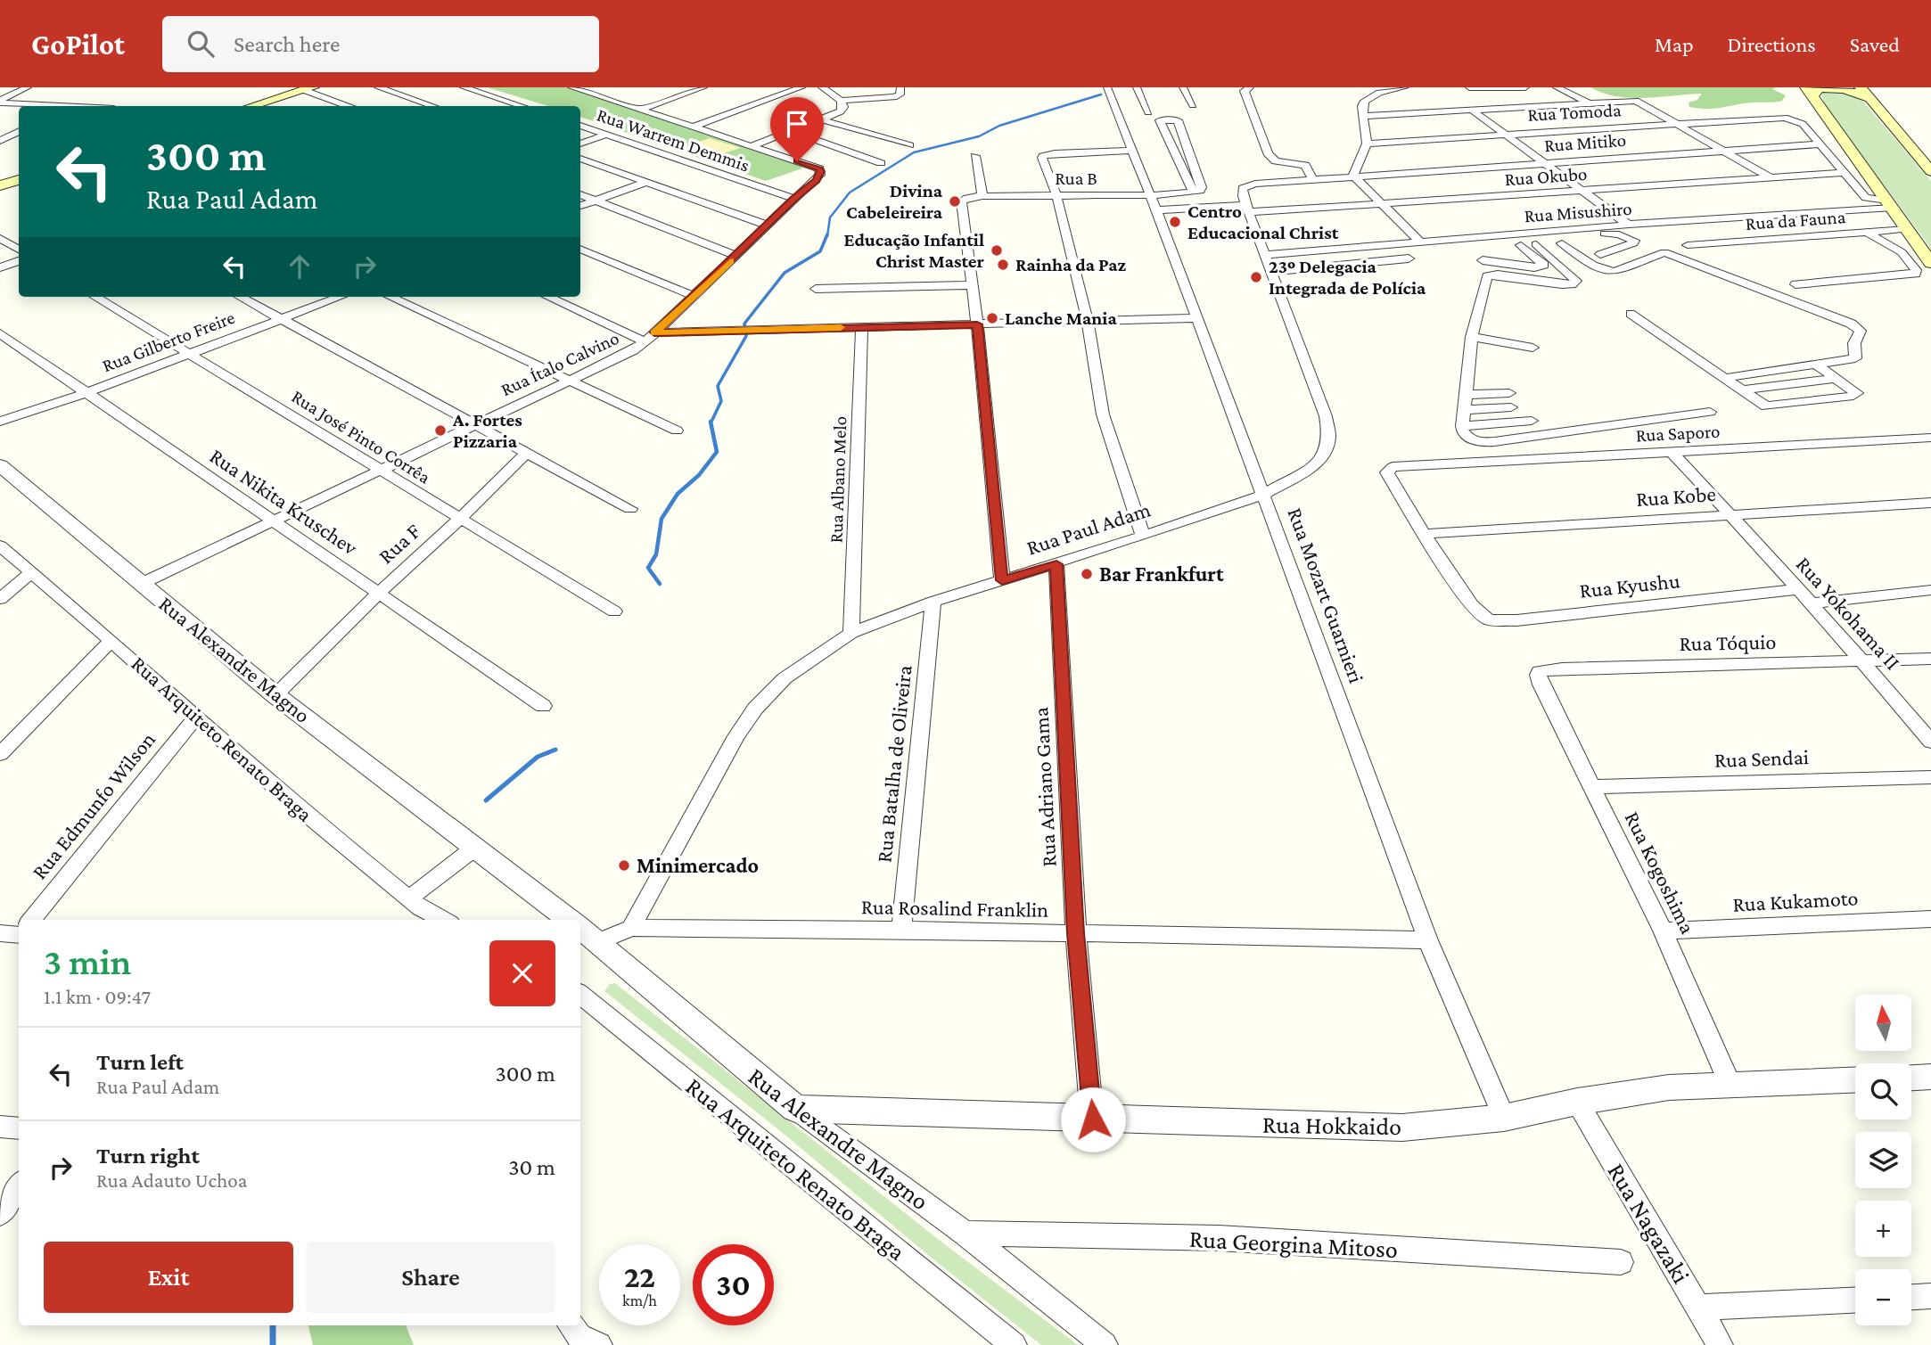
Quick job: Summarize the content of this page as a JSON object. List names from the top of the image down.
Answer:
{
  "streets": {
    "street": [
      "Rua Tomoda",
      "Rua Warrem Demmis",
      "Rua Mitiko",
      "Rua Okubo",
      "Rua B",
      "Rua Misushiro",
      "Rua da Fauna",
      "Rua Gilberto Freire",
      "Rua Ítalo Calvino",
      "Rua Saporo",
      "Rua José Pinto Corrêa",
      "Rua Albano Melo",
      "Rua Kobe",
      "Rua Nikita Kruschev",
      "Rua Paul Adam",
      "Rua F",
      "Rua Kyushu",
      "Rua Mozart Guarnieri",
      "Rua Yokohama II",
      "Rua Tóquio",
      "Rua Alexandre Magno",
      "Rua Arquiteto Renato Braga",
      "Rua Sendai",
      "Rua Batalha de Oliveira",
      "Rua Adriano Gama",
      "Rua Edmunfo Wilson",
      "Rua Kogoshima",
      "Rua Kukamoto",
      "Rua Rosalind Franklin",
      "Rua Hokkaido",
      "Rua Nagazaki",
      "Rua Georgina Mitoso"
    ]
  },
  "crossings": [
    ["Rua Tomoda", "Rua Mitiko"],
    ["Rua Warrem Demmis", "Rua Ítalo Calvino"],
    ["Rua Mitiko", "Rua Okubo"],
    ["Rua Mitiko", "Rua Paul Adam"],
    ["Rua Okubo", "Rua B"],
    ["Rua Okubo", "Rua Paul Adam"],
    ["Rua Okubo", "Rua Mozart Guarnieri"],
    ["Rua B", "Rua Mozart Guarnieri"],
    ["Rua Misushiro", "Rua Paul Adam"],
    ["Rua Gilberto Freire", "Rua José Pinto Corrêa"],
    ["Rua Gilberto Freire", "Rua Nikita Kruschev"],
    ["Rua Ítalo Calvino", "Rua José Pinto Corrêa"],
    ["Rua Ítalo Calvino", "Rua Nikita Kruschev"],
    ["Rua Ítalo Calvino", "Rua Alexandre Magno"],
    ["Rua Saporo", "Rua Kobe"],
    ["Rua Saporo", "Rua Kyushu"],
    ["Rua Saporo", "Rua Yokohama II"],
    ["Rua José Pinto Corrêa", "Rua F"],
    ["Rua Albano Melo", "Rua Paul Adam"],
    ["Rua Kobe", "Rua Kyushu"],
    ["Rua Kobe", "Rua Yokohama II"],
    ["Rua Nikita Kruschev", "Rua F"],
    ["Rua Paul Adam", "Rua Mozart Guarnieri"],
    ["Rua Paul Adam", "Rua Batalha de Oliveira"],
    ["Rua Paul Adam", "Rua Adriano Gama"],
    ["Rua Paul Adam", "Rua Rosalind Franklin"],
    ["Rua F", "Rua Alexandre Magno"],
    ["Rua Kyushu", "Rua Yokohama II"],
    ["Rua Mozart Guarnieri", "Rua Rosalind Franklin"],
    ["Rua Mozart Guarnieri", "Rua Hokkaido"],
    ["Rua Yokohama II", "Rua Tóquio"],
    ["Rua Tóquio", "Rua Kogoshima"],
    ["Rua Alexandre Magno", "Rua Hokkaido"],
    ["Rua Alexandre Magno", "Rua Georgina Mitoso"],
    ["Rua Arquiteto Renato Braga", "Rua Edmunfo Wilson"],
    ["Rua Sendai", "Rua Kogoshima"],
    ["Rua Batalha de Oliveira", "Rua Rosalind Franklin"],
    ["Rua Adriano Gama", "Rua Rosalind Franklin"],
    ["Rua Adriano Gama", "Rua Hokkaido"],
    ["Rua Kogoshima", "Rua Kukamoto"],
    ["Rua Kogoshima", "Rua Hokkaido"],
    ["Rua Hokkaido", "Rua Nagazaki"]
  ],
  "places": [
    "Divina Cabeleireira",
    "Centro Educacional Christ",
    "Educação Infantil Christ Master",
    "Rainha da Paz",
    "23º Delegacia Integrada de Polícia",
    "Lanche Mania",
    "A. Fortes Pizzaria",
    "Bar Frankfurt",
    "Minimercado"
  ],
  "north": "top",
  "page": {
    "header": "GoPilot",
    "search": "Search here",
    "nav": ["Map", "Directions", "Saved"],
    "turn": ["300 m", "Rua Paul Adam"],
    "heading": ["3 min", "1.1 km · 09:47"],
    "map_buttons": ["+", "−"],
    "list": [
      {
        "name": "Turn left",
        "note": "Rua Paul Adam",
        "value": "300 m"
      },
      {
        "name": "Turn right",
        "note": "Rua Adauto Uchoa",
        "value": "30 m"
      }
    ],
    "buttons": ["Exit", "Share"],
    "speed": "22 km/h",
    "limit": "30"
  }
}
